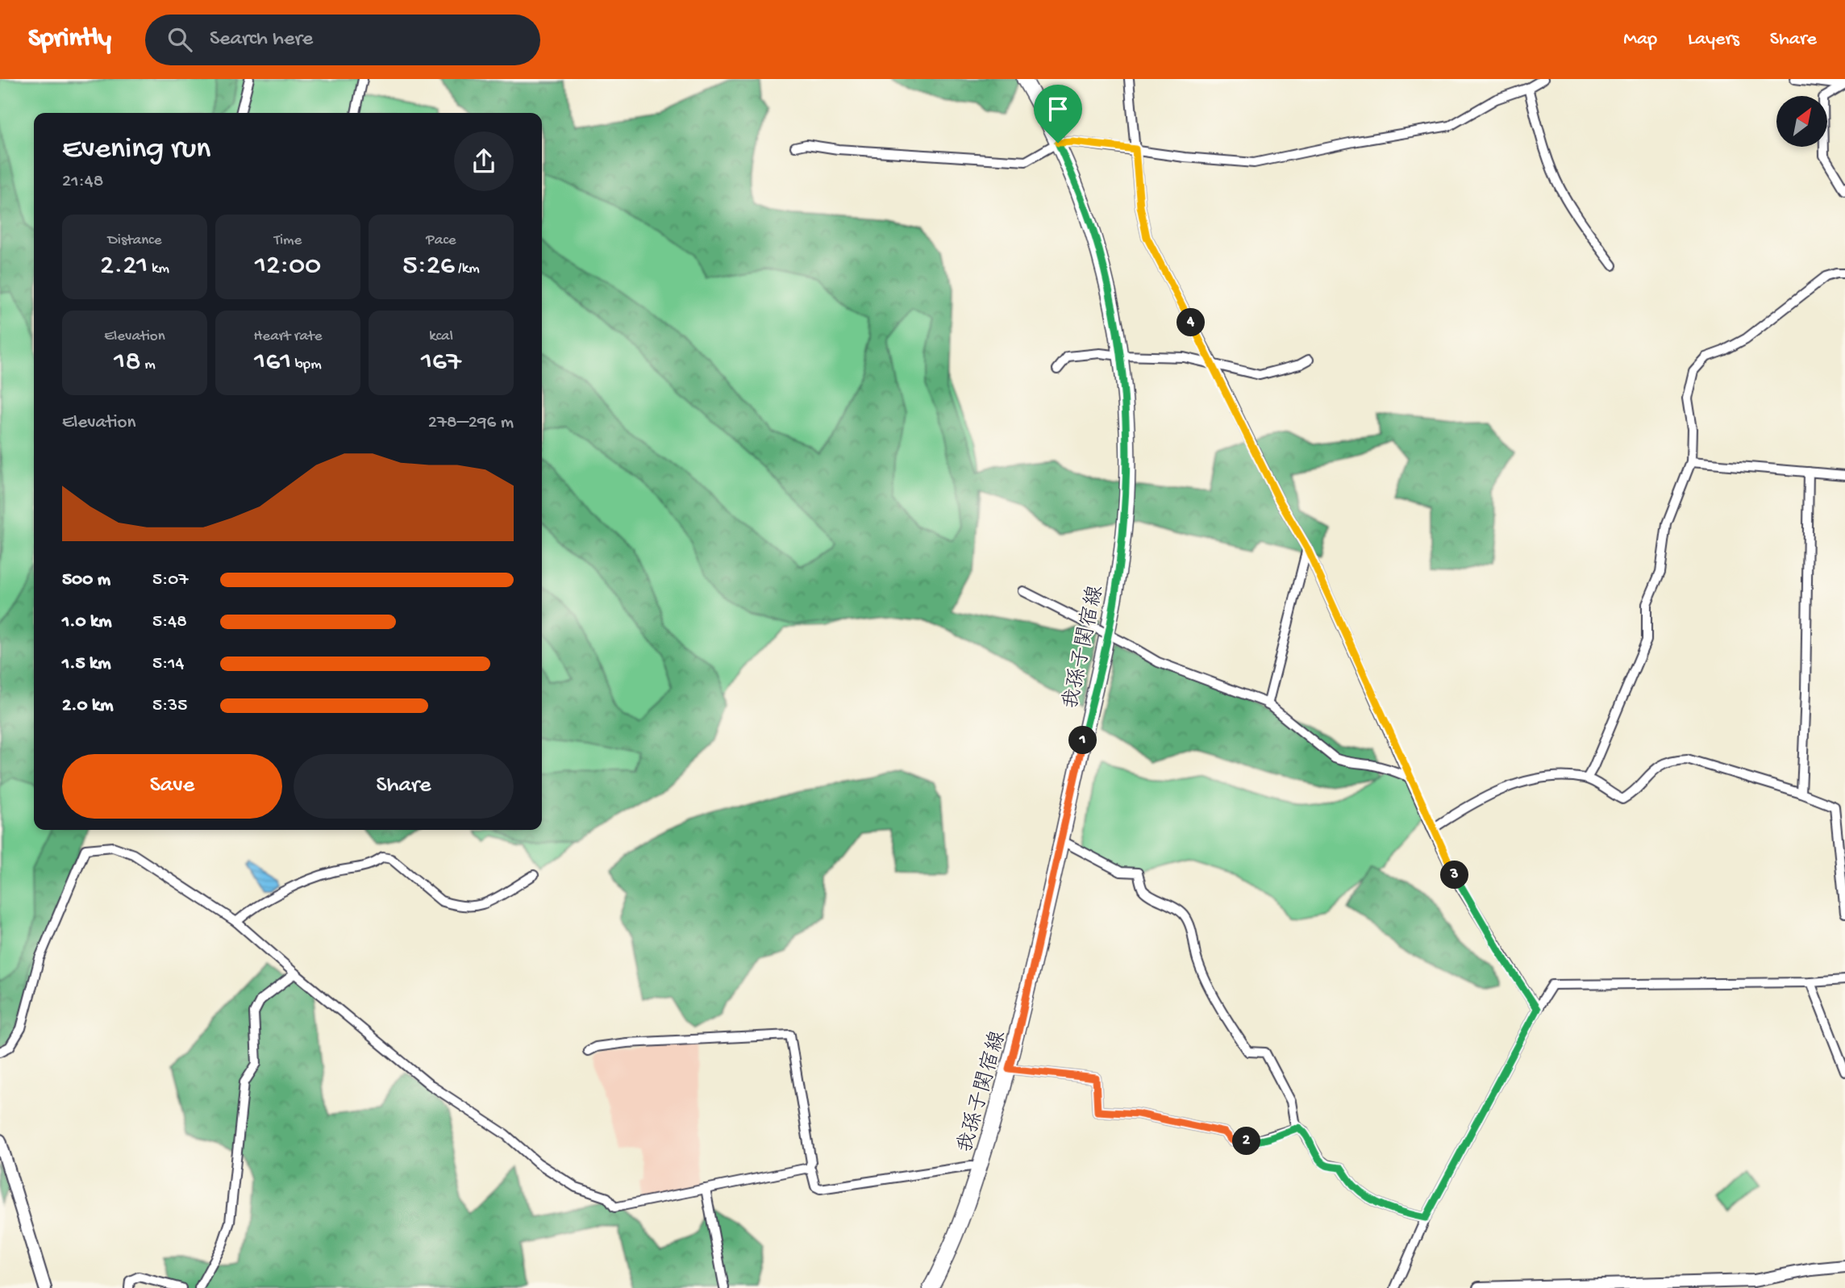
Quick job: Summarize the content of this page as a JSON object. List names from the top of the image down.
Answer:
{
  "streets": {
    "main road": ["我孫子関宿線"]
  },
  "north": "top right",
  "page": {
    "header": "Sprintly",
    "search": "Search here",
    "nav": ["Map", "Layers", "Share"],
    "heading": ["Evening run", "21:48"],
    "stats": [
      ["Distance", "2.21 km"],
      ["Time", "12:00"],
      ["Pace", "5:26 /km"],
      ["Elevation", "18 m"],
      ["Heart rate", "161 bpm"],
      ["kcal", "167"]
    ],
    "pins": [
      "4",
      "1",
      "3",
      "2"
    ],
    "chart": ["Elevation", "278–296 m"],
    "list": [
      {
        "name": "500 m",
        "note": "5:07"
      },
      {
        "name": "1.0 km",
        "note": "5:48"
      },
      {
        "name": "1.5 km",
        "note": "5:14"
      },
      {
        "name": "2.0 km",
        "note": "5:35"
      }
    ],
    "buttons": ["Save", "Share"]
  }
}
